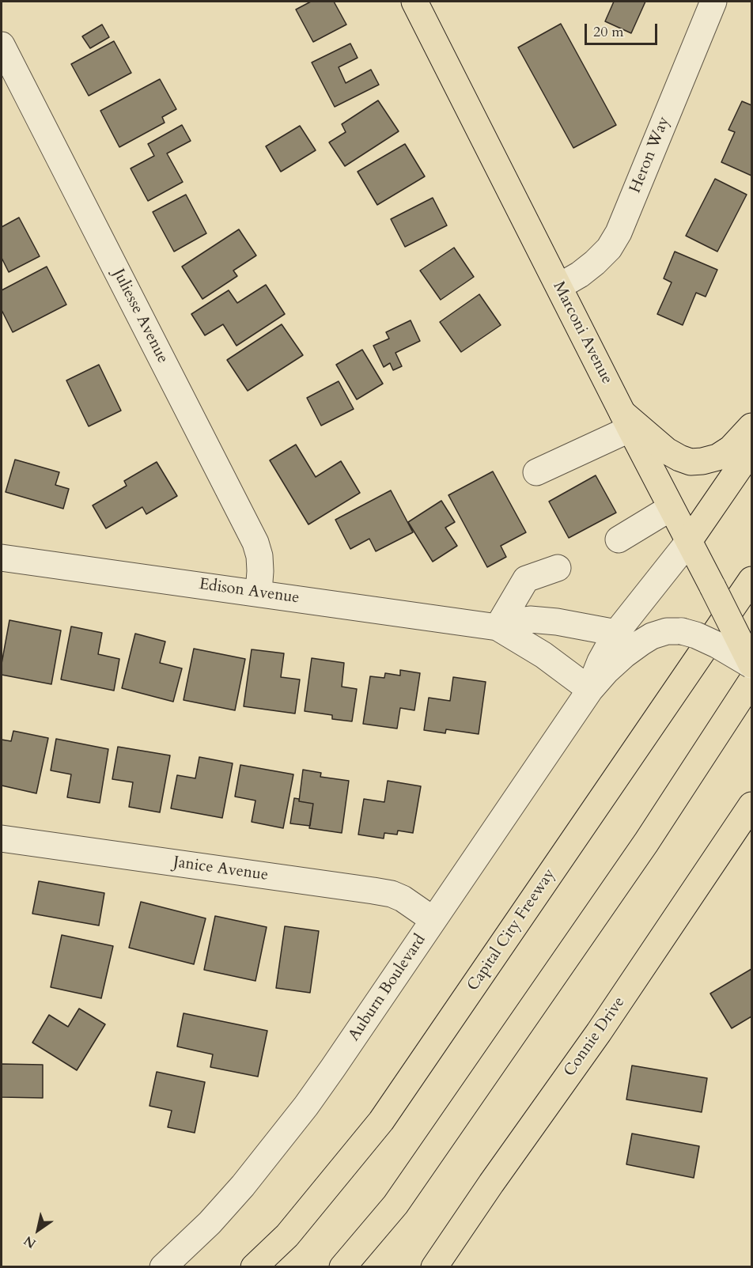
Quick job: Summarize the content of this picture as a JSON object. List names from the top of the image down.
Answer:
{
  "streets": {
    "main road": ["Marconi Avenue", "Capital City Freeway", "Connie Drive"],
    "street": [
      "Heron Way",
      "Juliesse Avenue",
      "Edison Avenue",
      "Janice Avenue",
      "Auburn Boulevard"
    ]
  },
  "crossings": [
    ["Heron Way", "Marconi Avenue"],
    ["Juliesse Avenue", "Edison Avenue"],
    ["Marconi Avenue", "Auburn Boulevard"],
    ["Edison Avenue", "Auburn Boulevard"],
    ["Janice Avenue", "Auburn Boulevard"]
  ],
  "scale_bar": "20 m",
  "north": "bottom left"
}
